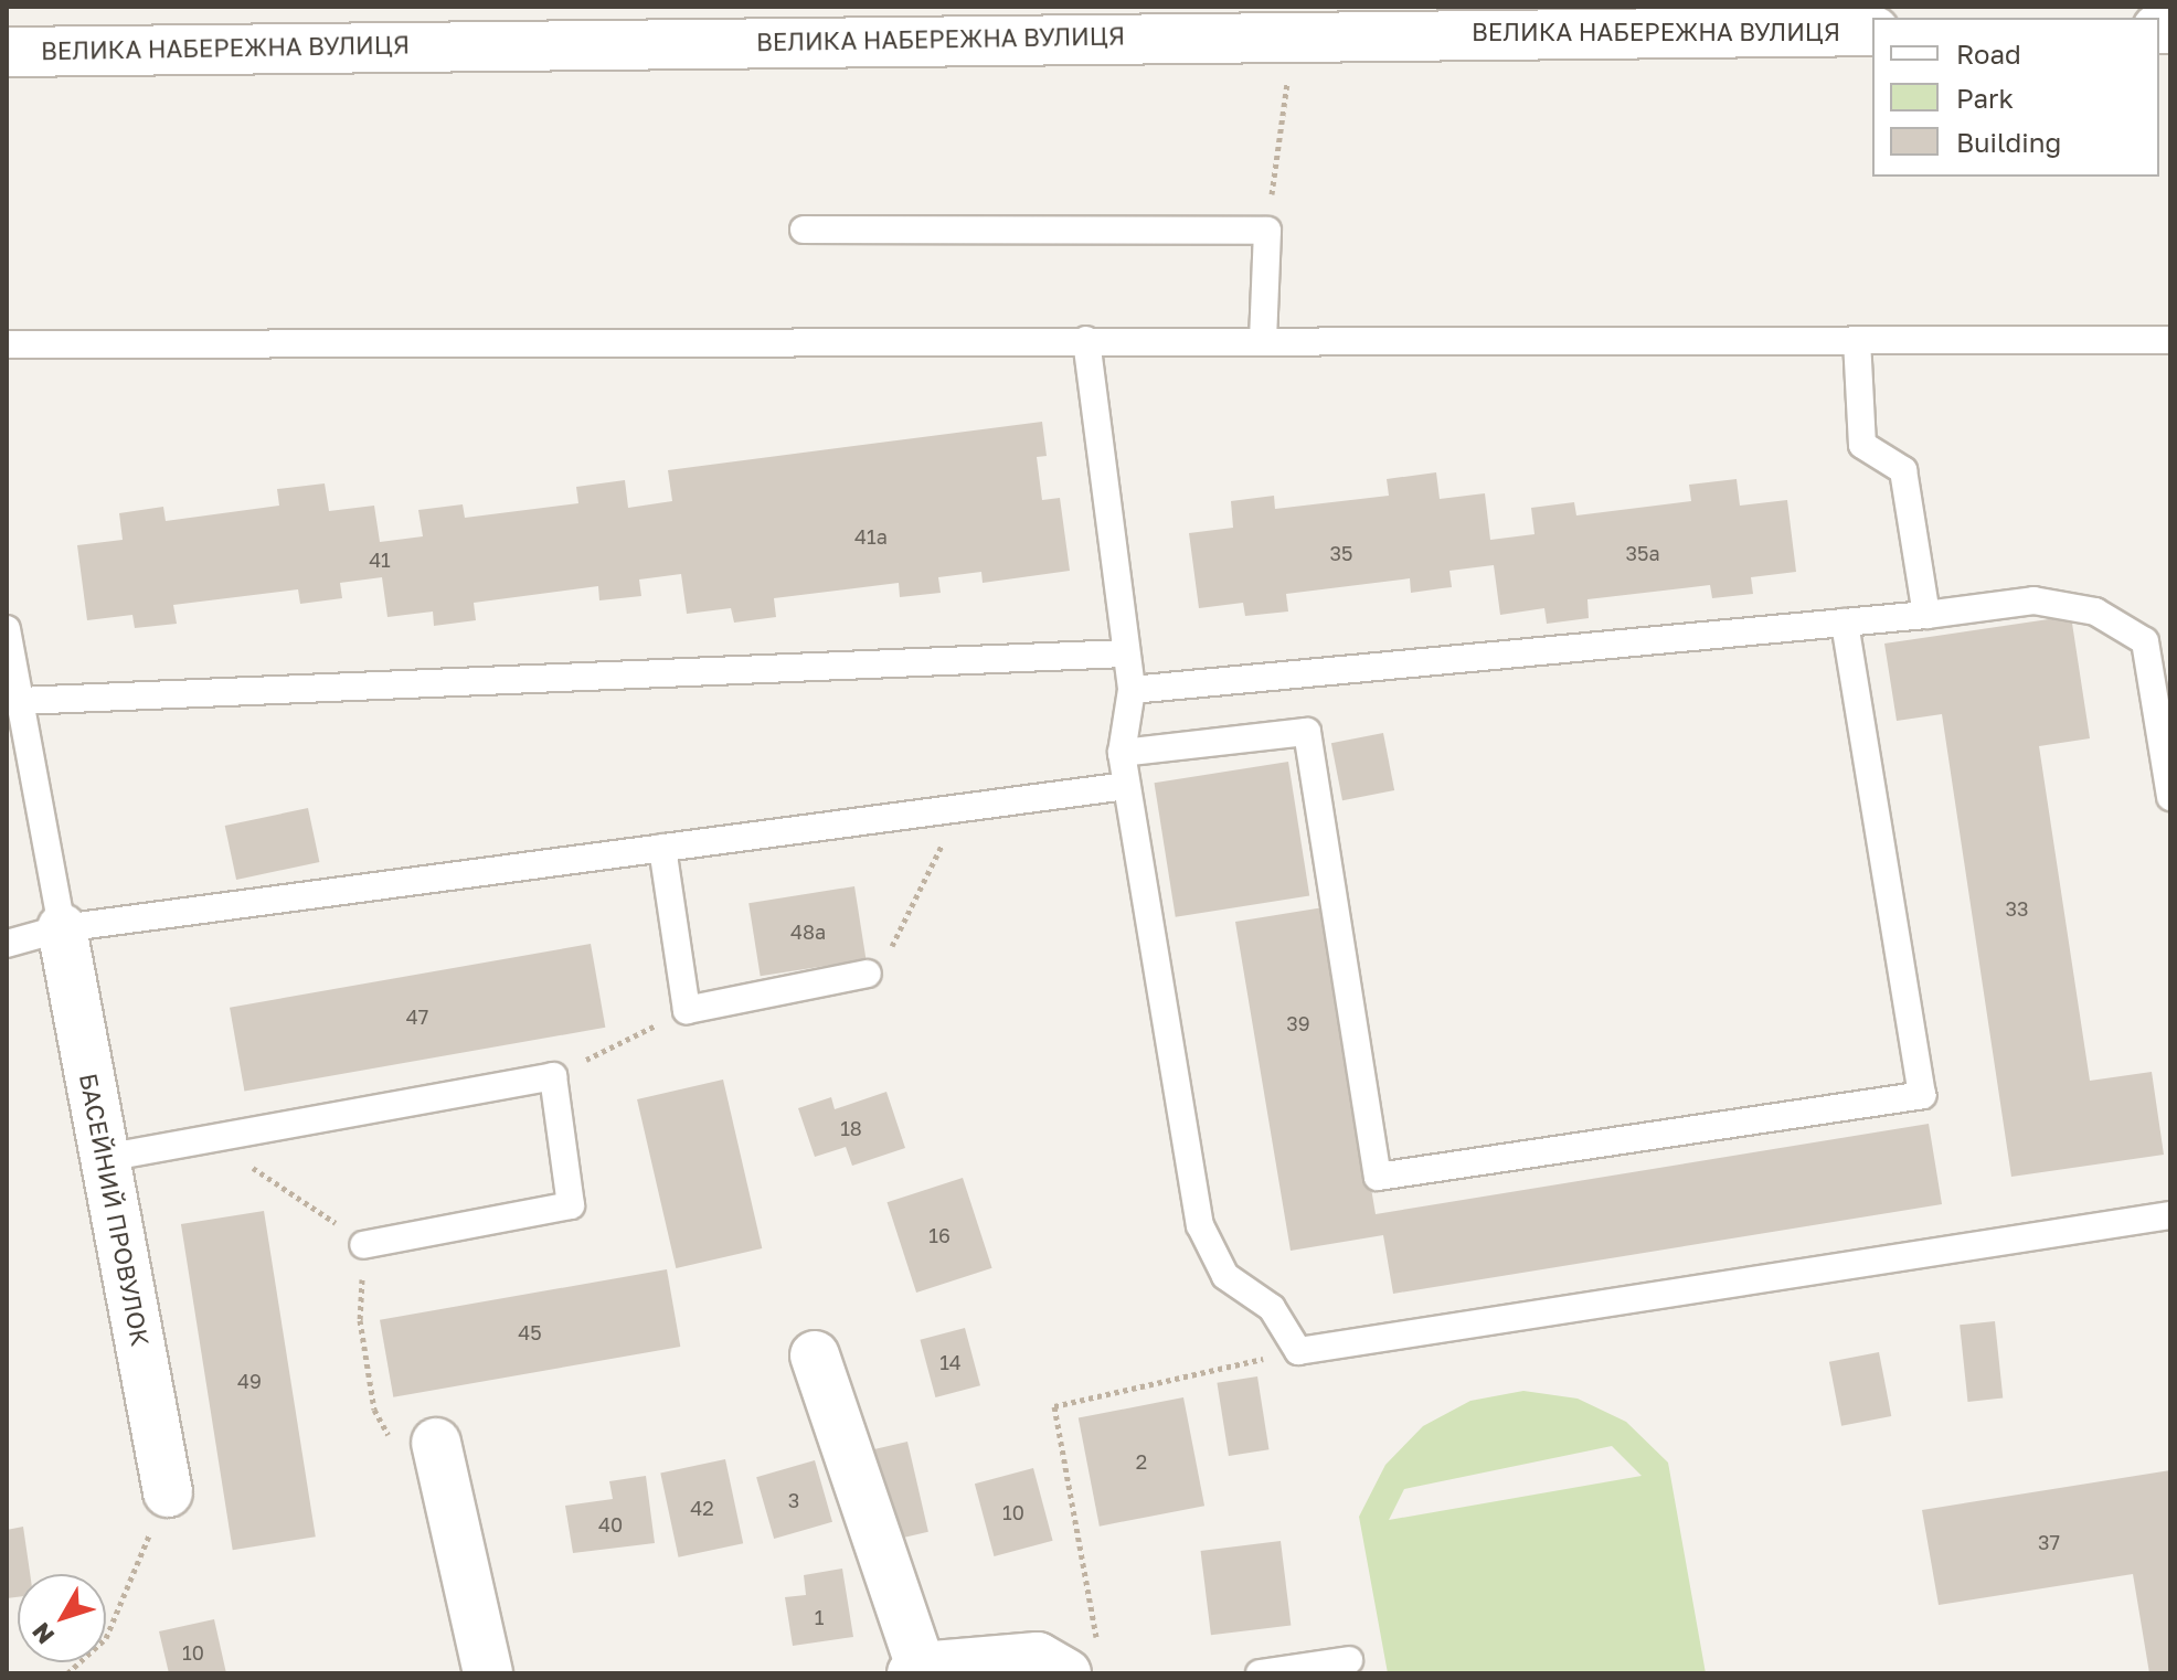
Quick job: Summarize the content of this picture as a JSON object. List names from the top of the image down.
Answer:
{
  "streets": {
    "street": ["ВЕЛИКА НАБЕРЕЖНА ВУЛИЦЯ", "БАСЕЙНИЙ ПРОВУЛОК"]
  },
  "house_numbers": [
    "41а",
    "35",
    "35а",
    "41",
    "33",
    "48а",
    "47",
    "39",
    "18",
    "16",
    "45",
    "14",
    "49",
    "2",
    "3",
    "42",
    "10",
    "40",
    "37",
    "1",
    "10"
  ],
  "legend": ["Road", "Park", "Building"],
  "north": "bottom left"
}
